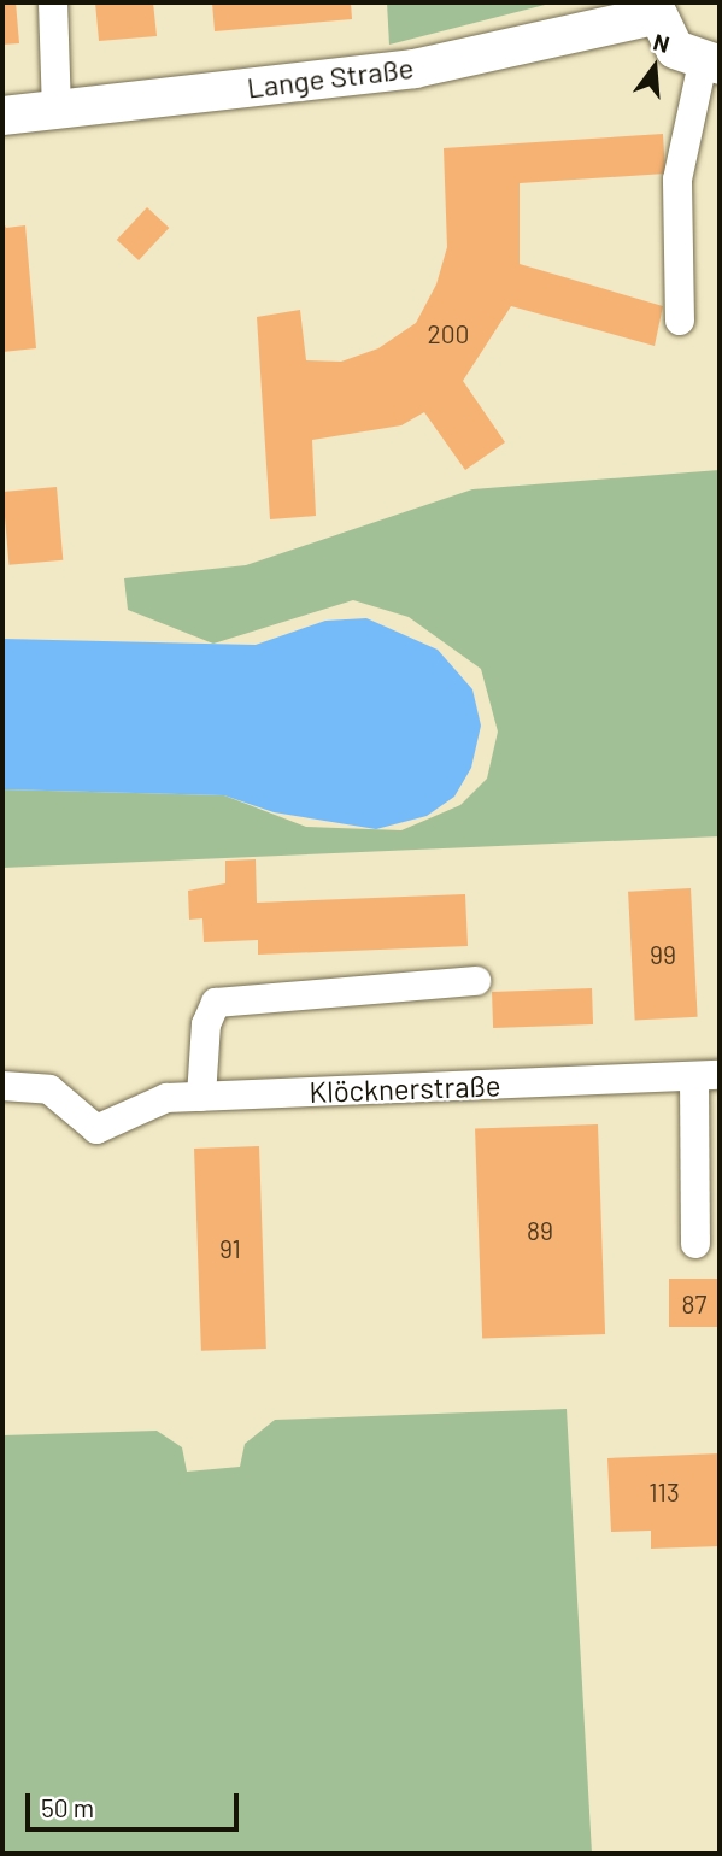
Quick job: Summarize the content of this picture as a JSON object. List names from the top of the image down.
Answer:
{
  "streets": {
    "main road": ["Lange Straße"],
    "street": ["Klöcknerstraße"]
  },
  "house_numbers": [
    "200",
    "99",
    "89",
    "91",
    "87",
    "113"
  ],
  "scale_bar": "50 m",
  "north": "top"
}
